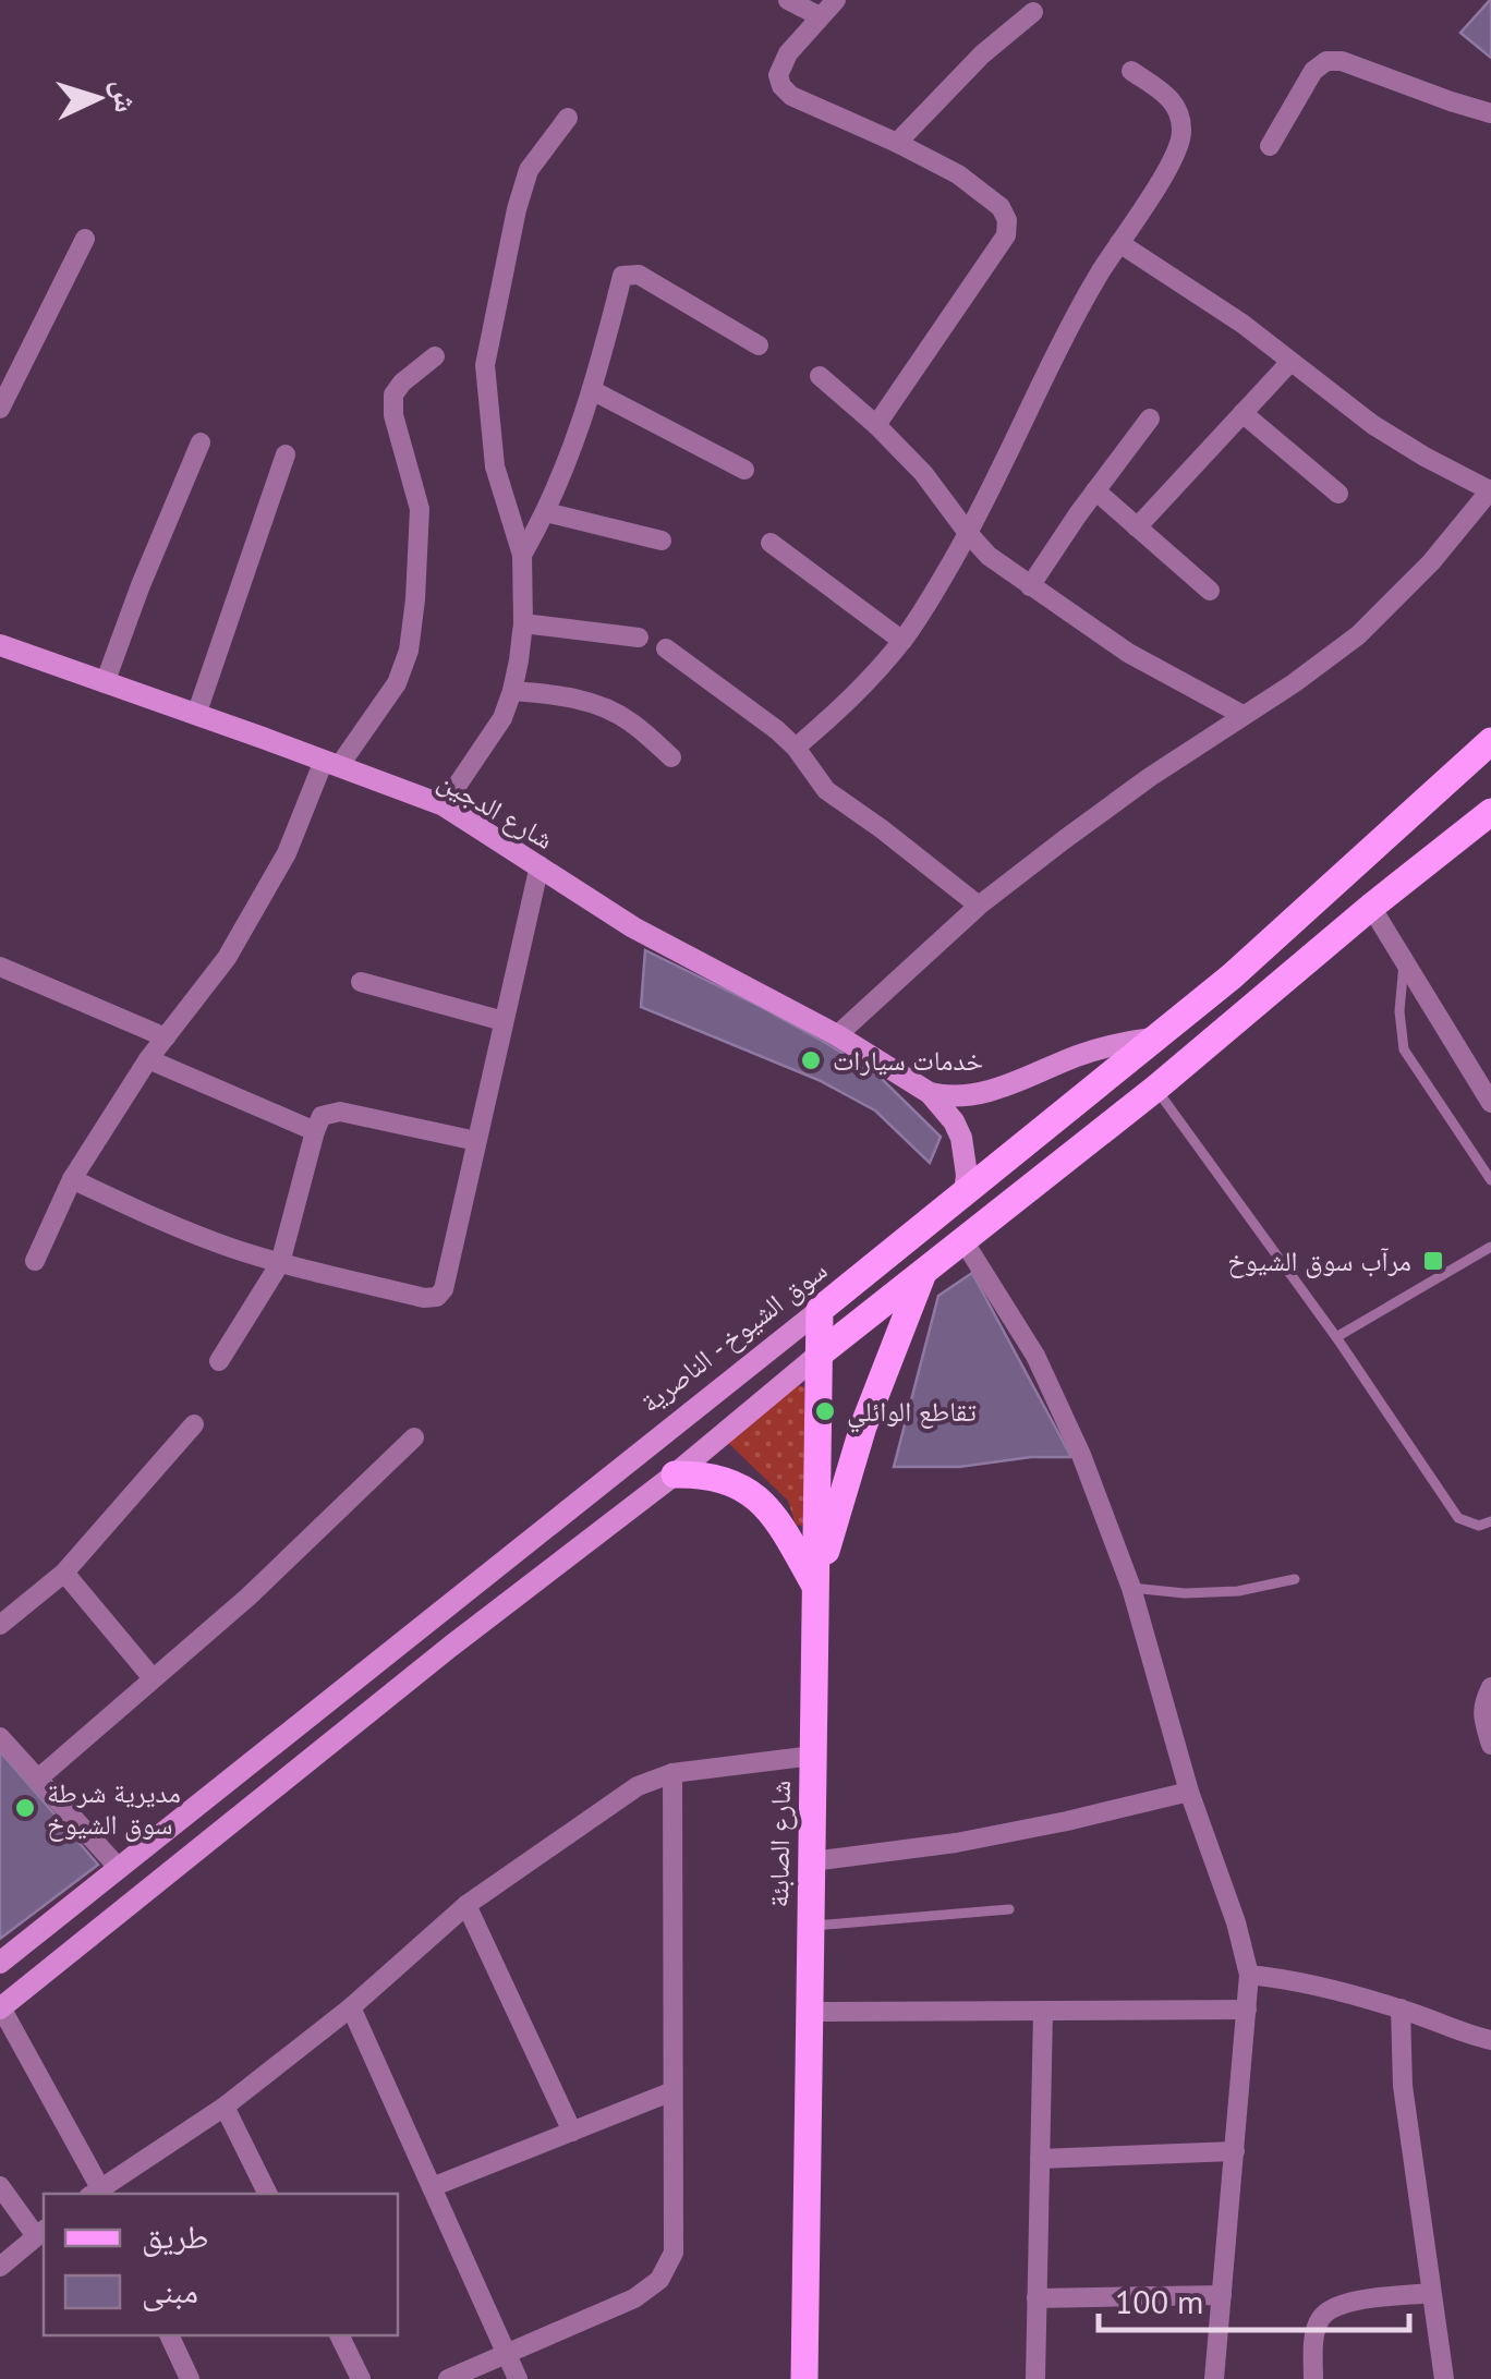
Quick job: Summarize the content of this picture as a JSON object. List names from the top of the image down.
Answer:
{
  "streets": {
    "main road": ["شارع الدجين", "سوق الشيوخ - الناصرية", "شارع الصابئة"]
  },
  "crossings": [
    ["شارع الدجين", "سوق الشيوخ - الناصرية"],
    ["سوق الشيوخ - الناصرية", "شارع الصابئة"]
  ],
  "places": {
    "other": ["خدمات سيارات", "تقاطع الوائلي", "مديرية شرطة سوق الشيوخ"],
    "transit": ["مرآب سوق الشيوخ"]
  },
  "legend": ["طريق", "مبنى"],
  "scale_bar": "100 m",
  "north": "right"
}
